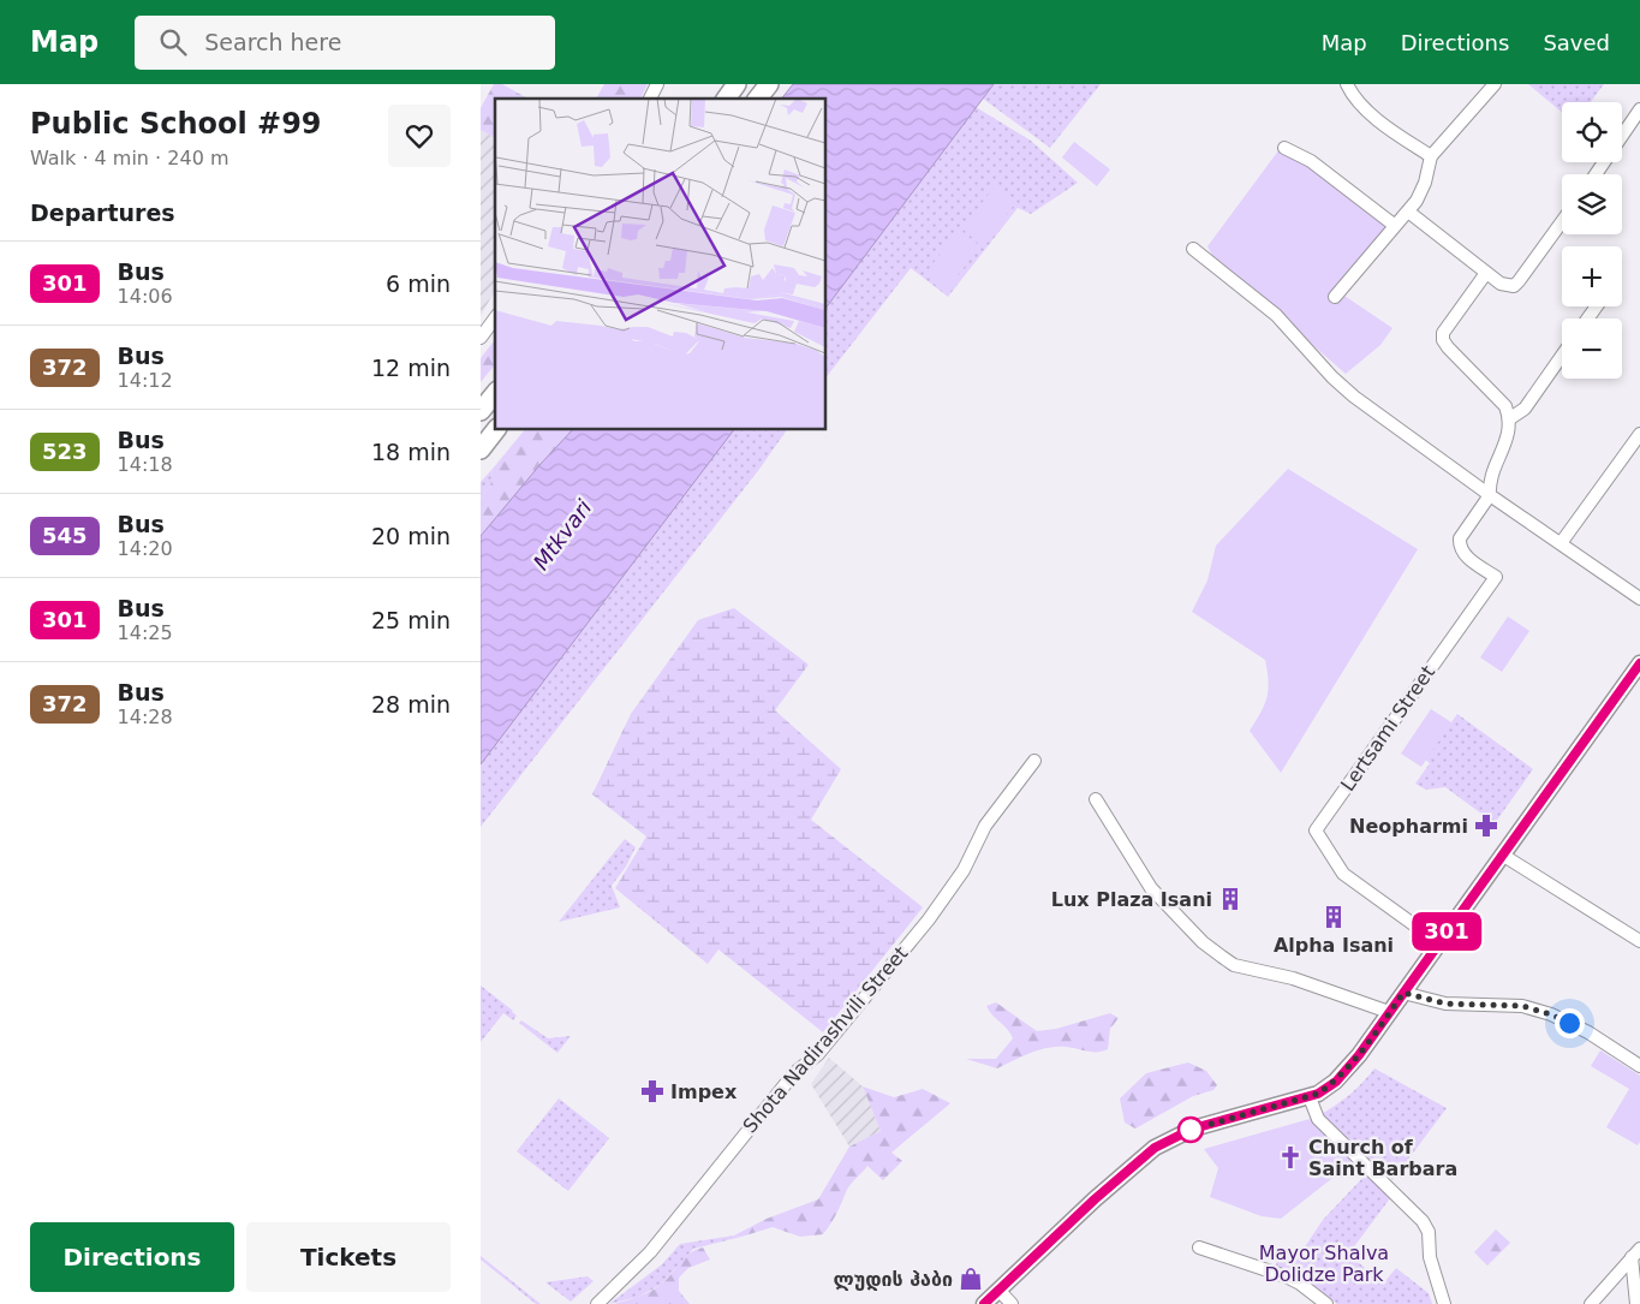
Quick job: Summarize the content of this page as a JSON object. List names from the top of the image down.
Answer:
{
  "streets": {
    "street": ["Lertsami Street", "Shota Nadirashvili Street"]
  },
  "water": ["Mtkvari"],
  "parks": ["Mayor Shalva Dolidze Park"],
  "places": {
    "pharmacy": ["Neopharmi", "Impex"],
    "building": ["Lux Plaza Isani", "Alpha Isani"],
    "church": ["Church of Saint Barbara"],
    "shop": ["ლუდის ჰაბი"]
  },
  "lines": ["bus line 301"],
  "page": {
    "header": "Map",
    "search": "Search here",
    "nav": ["Map", "Directions", "Saved"],
    "heading": [
      ["Public School #99", "Walk · 4 min · 240 m"],
      "Departures"
    ],
    "on_map": "301",
    "map_buttons": ["+", "−"],
    "list": [
      {
        "mark": "301",
        "name": "Bus",
        "note": "14:06",
        "value": "6 min"
      },
      {
        "mark": "372",
        "name": "Bus",
        "note": "14:12",
        "value": "12 min"
      },
      {
        "mark": "523",
        "name": "Bus",
        "note": "14:18",
        "value": "18 min"
      },
      {
        "mark": "545",
        "name": "Bus",
        "note": "14:20",
        "value": "20 min"
      },
      {
        "mark": "301",
        "name": "Bus",
        "note": "14:25",
        "value": "25 min"
      },
      {
        "mark": "372",
        "name": "Bus",
        "note": "14:28",
        "value": "28 min"
      }
    ],
    "buttons": ["Directions", "Tickets"]
  }
}
